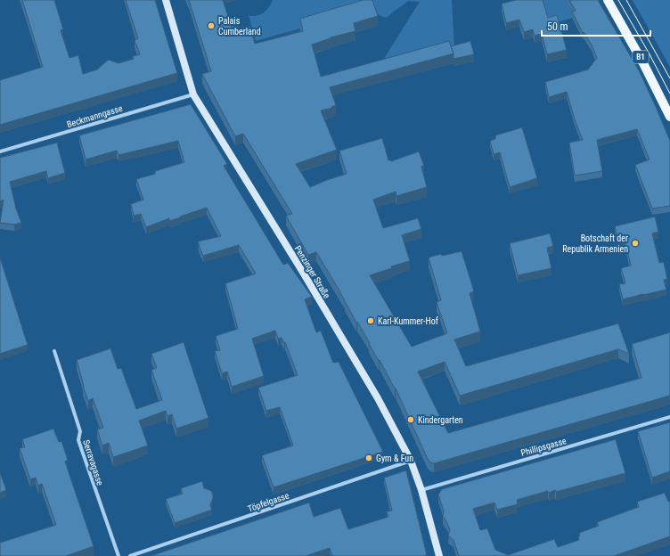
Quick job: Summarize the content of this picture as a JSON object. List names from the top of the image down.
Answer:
{
  "streets": {
    "main road": ["B1"],
    "street": [
      "Beckmanngasse",
      "Penzinger Straße",
      "Phillipsgasse",
      "Serravagasse",
      "Töpfelgasse"
    ]
  },
  "crossings": [
    ["Beckmanngasse", "Penzinger Straße"],
    ["Penzinger Straße", "Phillipsgasse"],
    ["Penzinger Straße", "Töpfelgasse"]
  ],
  "places": [
    "Palais Cumberland",
    "Botschaft der Republik Armenien",
    "Karl-Kummer-Hof",
    "Kindergarten",
    "Gym & Fun"
  ],
  "scale_bar": "50 m"
}
